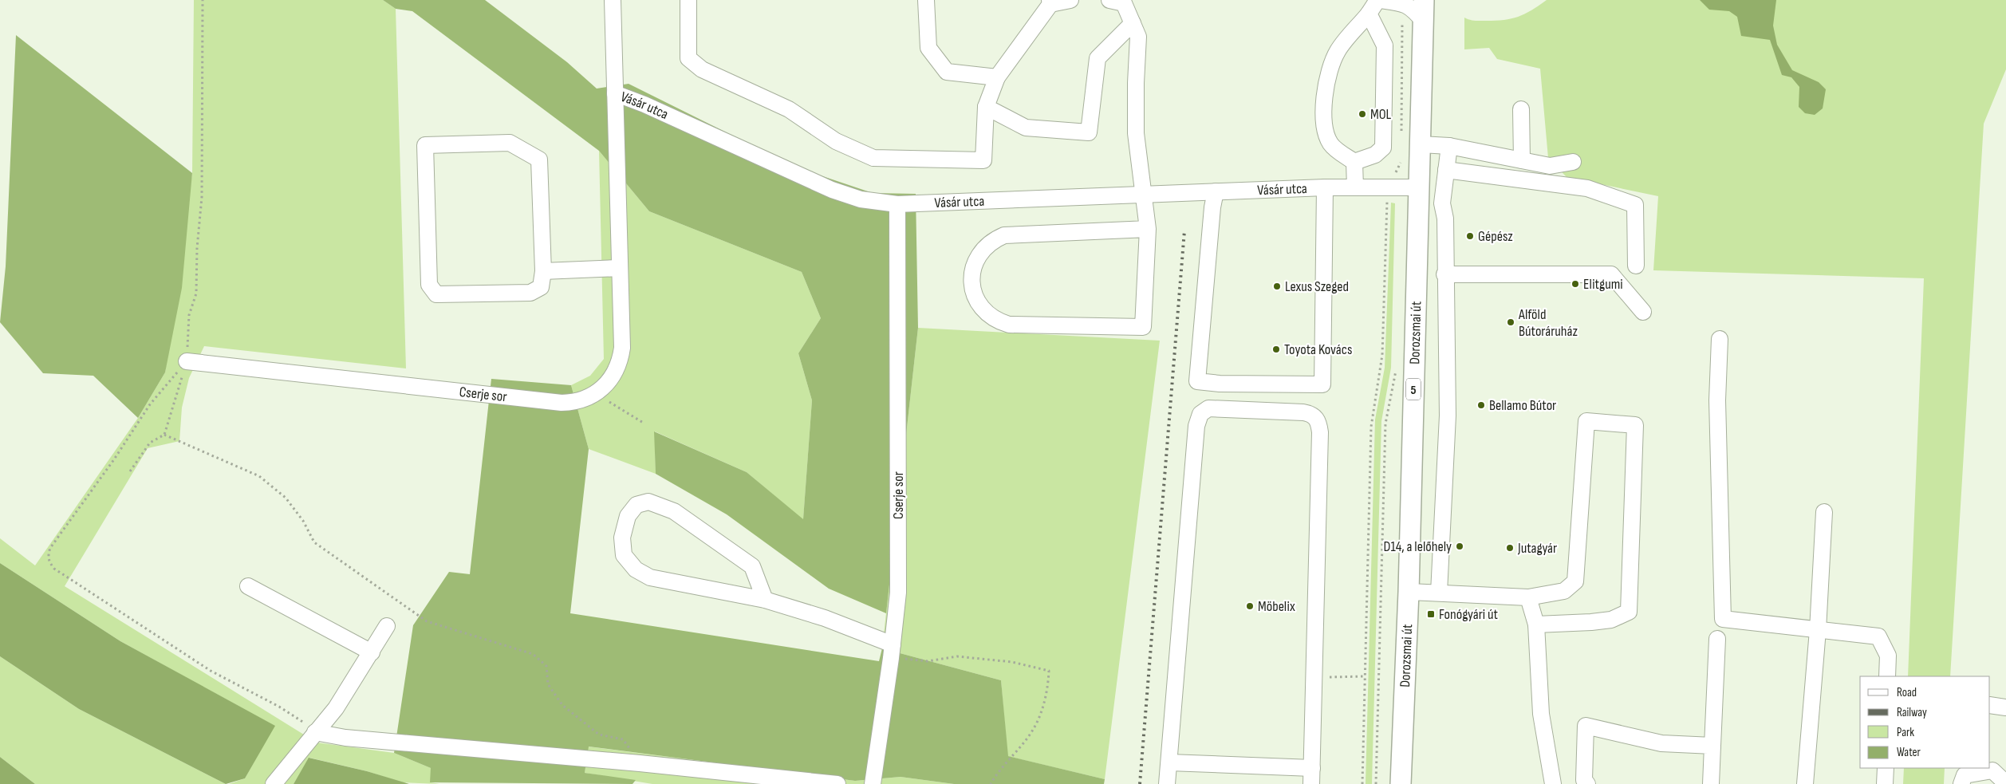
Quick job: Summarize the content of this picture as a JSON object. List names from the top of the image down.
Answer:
{
  "streets": {
    "main road": ["Dorozsmai út", "5"],
    "street": ["Vásár utca", "Cserje sor"]
  },
  "crossings": [
    ["Vásár utca", "Dorozsmai út"],
    ["Vásár utca", "Cserje sor"]
  ],
  "places": {
    "other": [
      "MOL",
      "Gépész",
      "Elitgumi",
      "Lexus Szeged",
      "Alföld Bútoráruház",
      "Toyota Kovács",
      "Bellamo Bútor",
      "D14, a lelőhely",
      "Jutagyár",
      "Möbelix"
    ],
    "transit": ["Fonógyári út"]
  },
  "legend": [
    "Road",
    "Railway",
    "Park",
    "Water"
  ]
}
